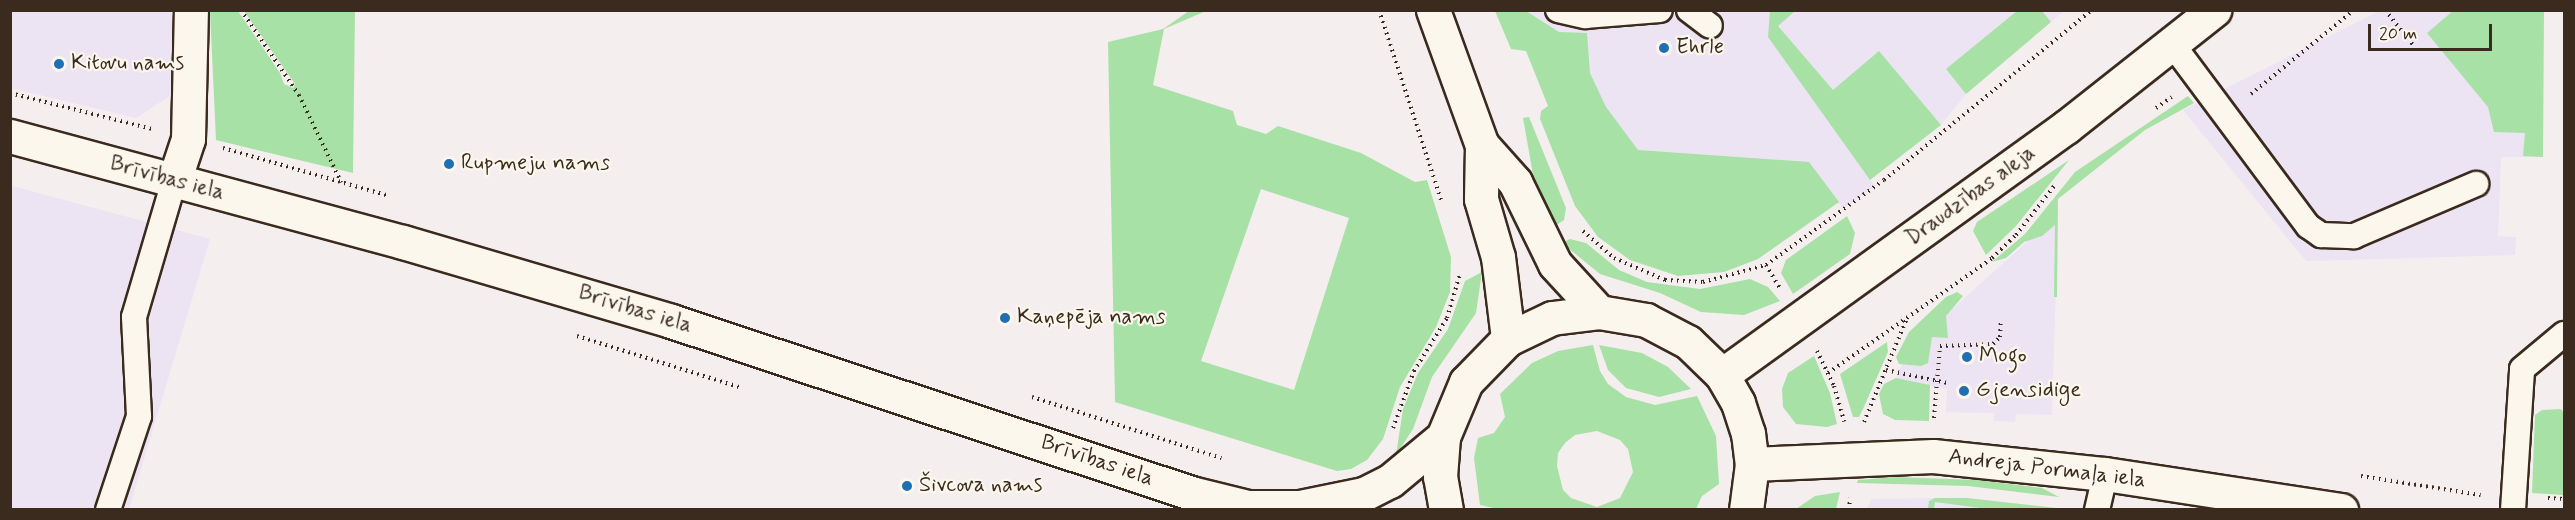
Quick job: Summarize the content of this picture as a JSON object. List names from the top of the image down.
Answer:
{
  "streets": {
    "main road": ["Brīvības iela", "Draudzības aleja", "Andreja Pormaļa iela"]
  },
  "places": [
    "Ehrle",
    "Kitovu nams",
    "Rupmeju nams",
    "Kaņepēja nams",
    "Mogo",
    "Gjensidige",
    "Šivcova nams"
  ],
  "scale_bar": "20 m"
}
